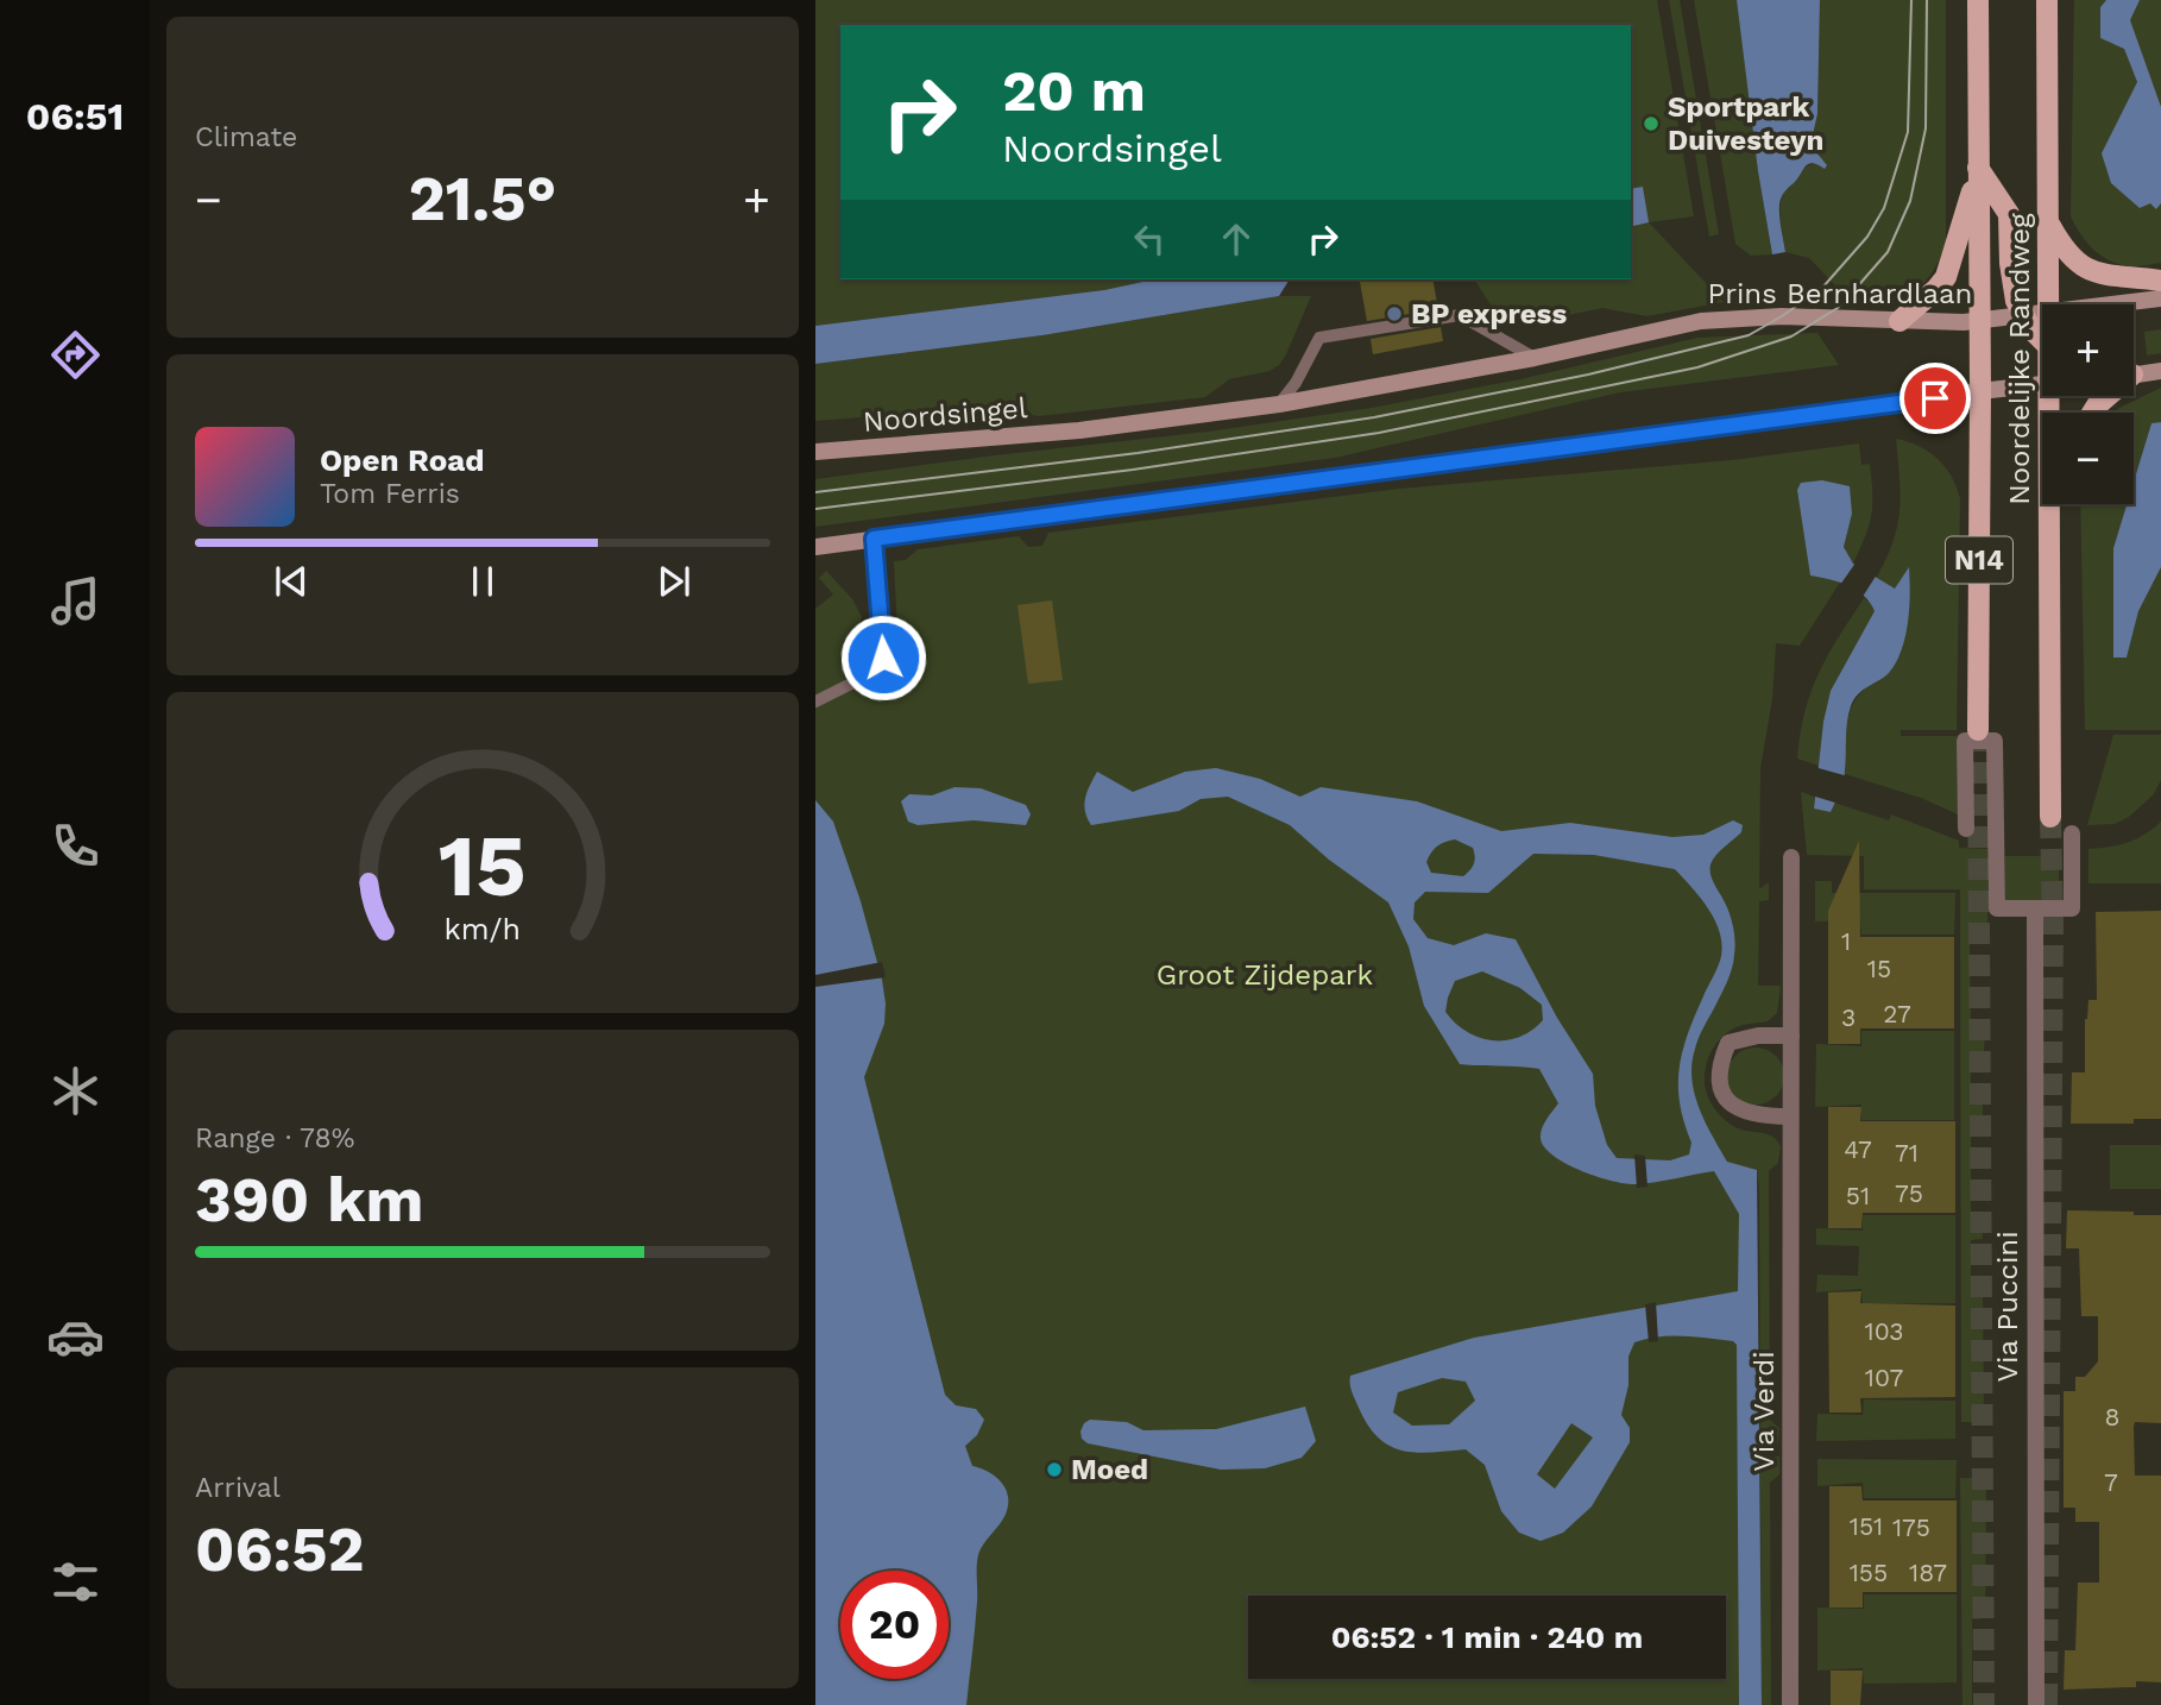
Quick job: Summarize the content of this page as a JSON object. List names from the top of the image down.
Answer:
{
  "streets": {
    "main road": [
      "Prins Bernhardlaan",
      "Noordelijke Randweg",
      "Noordsingel",
      "N14"
    ],
    "street": ["Via Puccini", "Via Verdi"]
  },
  "crossings": [
    ["Prins Bernhardlaan", "Noordelijke Randweg"],
    ["Prins Bernhardlaan", "Noordsingel"]
  ],
  "parks": ["Groot Zijdepark"],
  "places": ["Sportpark Duivesteyn", "BP express", "Moed"],
  "house_numbers": [
    "1",
    "15",
    "27",
    "3",
    "47",
    "71",
    "75",
    "51",
    "103",
    "107",
    "8",
    "7",
    "151",
    "175",
    "155",
    "187"
  ],
  "page": {
    "tabs": "06:51",
    "tile": [
      "Climate",
      ["Range · 78%", "390 km"],
      ["Arrival", "06:52"]
    ],
    "turn": ["20 m", "Noordsingel"],
    "heat": ["−", "21.5°", "+"],
    "map_buttons": ["+", "−"],
    "song": ["Open Road", "Tom Ferris"],
    "limit": "20",
    "trip": "06:52 · 1 min · 240 m",
    "gauge": ["15", "km/h"]
  }
}
